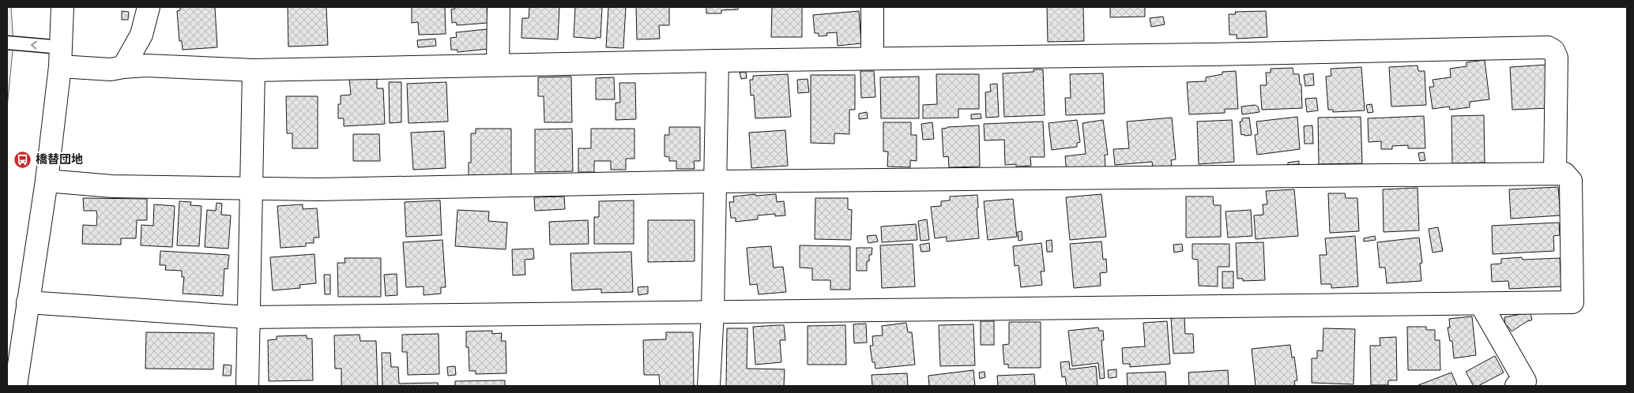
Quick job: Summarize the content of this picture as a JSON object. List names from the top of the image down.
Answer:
{
  "places": {
    "bus stop": ["橋替団地"]
  }
}
